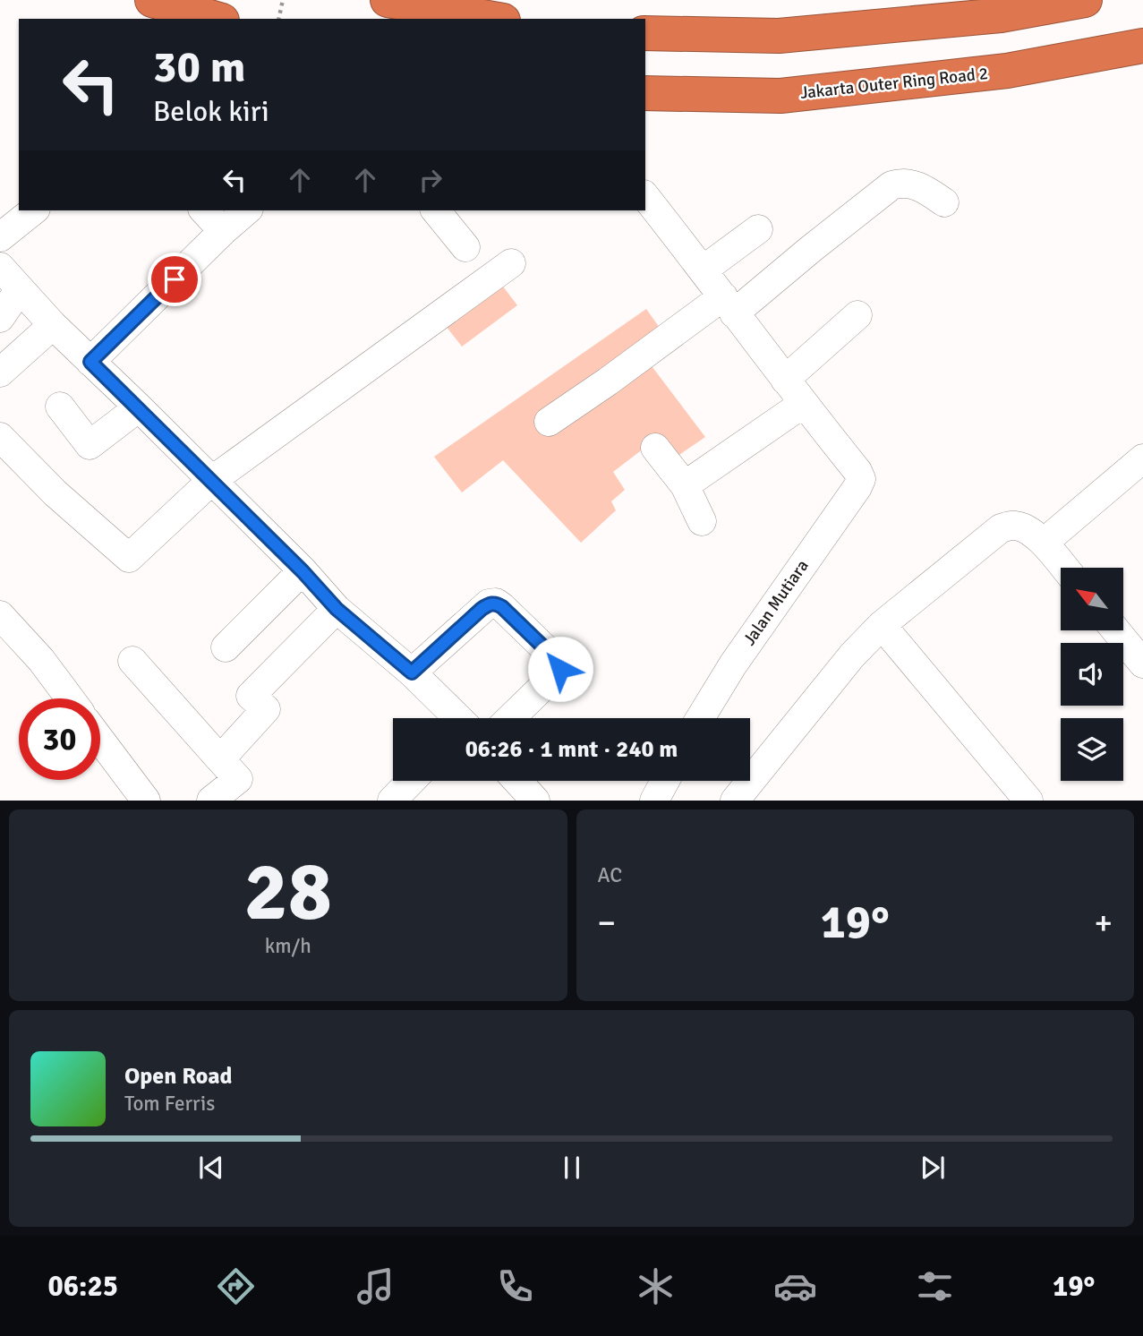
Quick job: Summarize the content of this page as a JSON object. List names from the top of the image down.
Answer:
{
  "streets": {
    "highway": ["Jakarta Outer Ring Road 2"],
    "street": ["Jalan Mutiara"]
  },
  "north": "top left",
  "page": {
    "turn": ["30 m", "Belok kiri"],
    "limit": "30",
    "trip": "06:26 · 1 mnt · 240 m",
    "tile": [
      ["28", "km/h"],
      "AC"
    ],
    "heat": ["−", "19°", "+"],
    "song": ["Open Road", "Tom Ferris"],
    "tabs": ["06:25", "19°"]
  }
}
